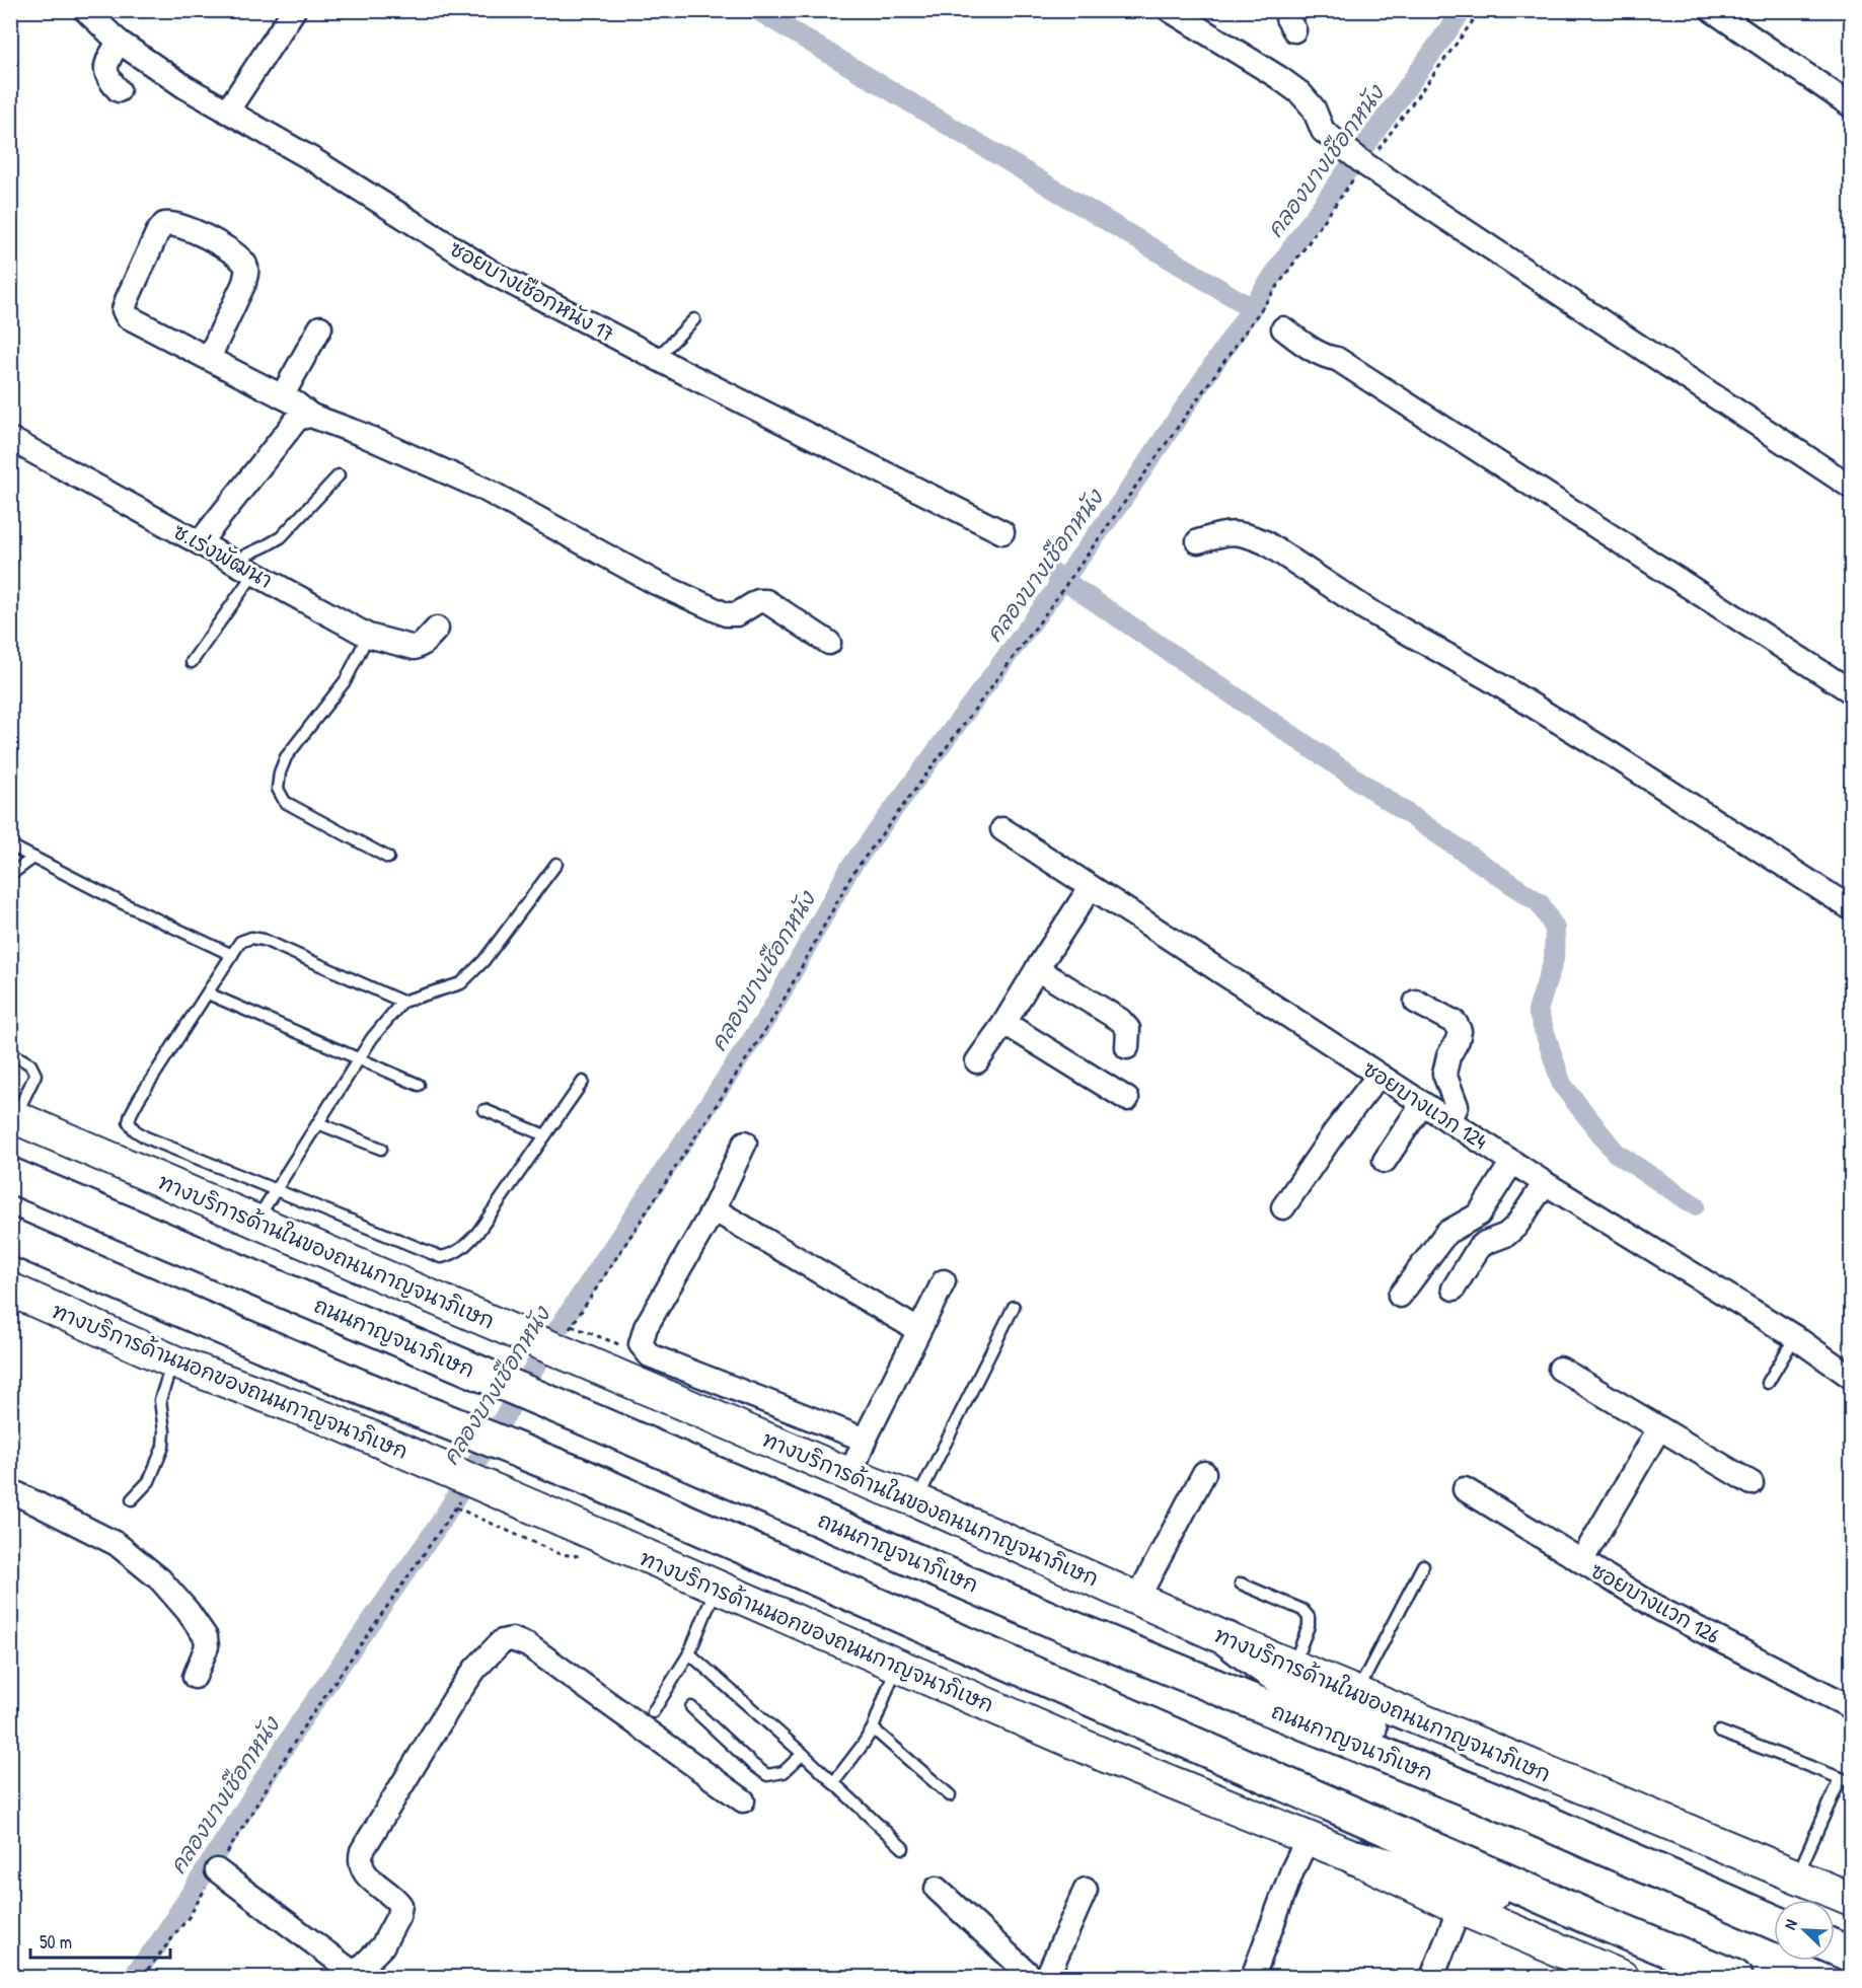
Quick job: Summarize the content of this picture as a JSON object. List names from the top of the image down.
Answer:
{
  "streets": {
    "highway": ["ถนนกาญจนาภิเษก"],
    "main road": ["ทางบริการด้านในของถนนกาญจนาภิเษก", "ทางบริการด้านนอกของถนนกาญจนาภิเษก"],
    "street": [
      "ซอยบางเชือกหนัง 17",
      "ซ.เร่งพัฒนา",
      "ซอยบางแวก 124",
      "ซอยบางแวก 126"
    ]
  },
  "water": ["คลองบางเชือกหนัง"],
  "scale_bar": "50 m",
  "north": "top left"
}
